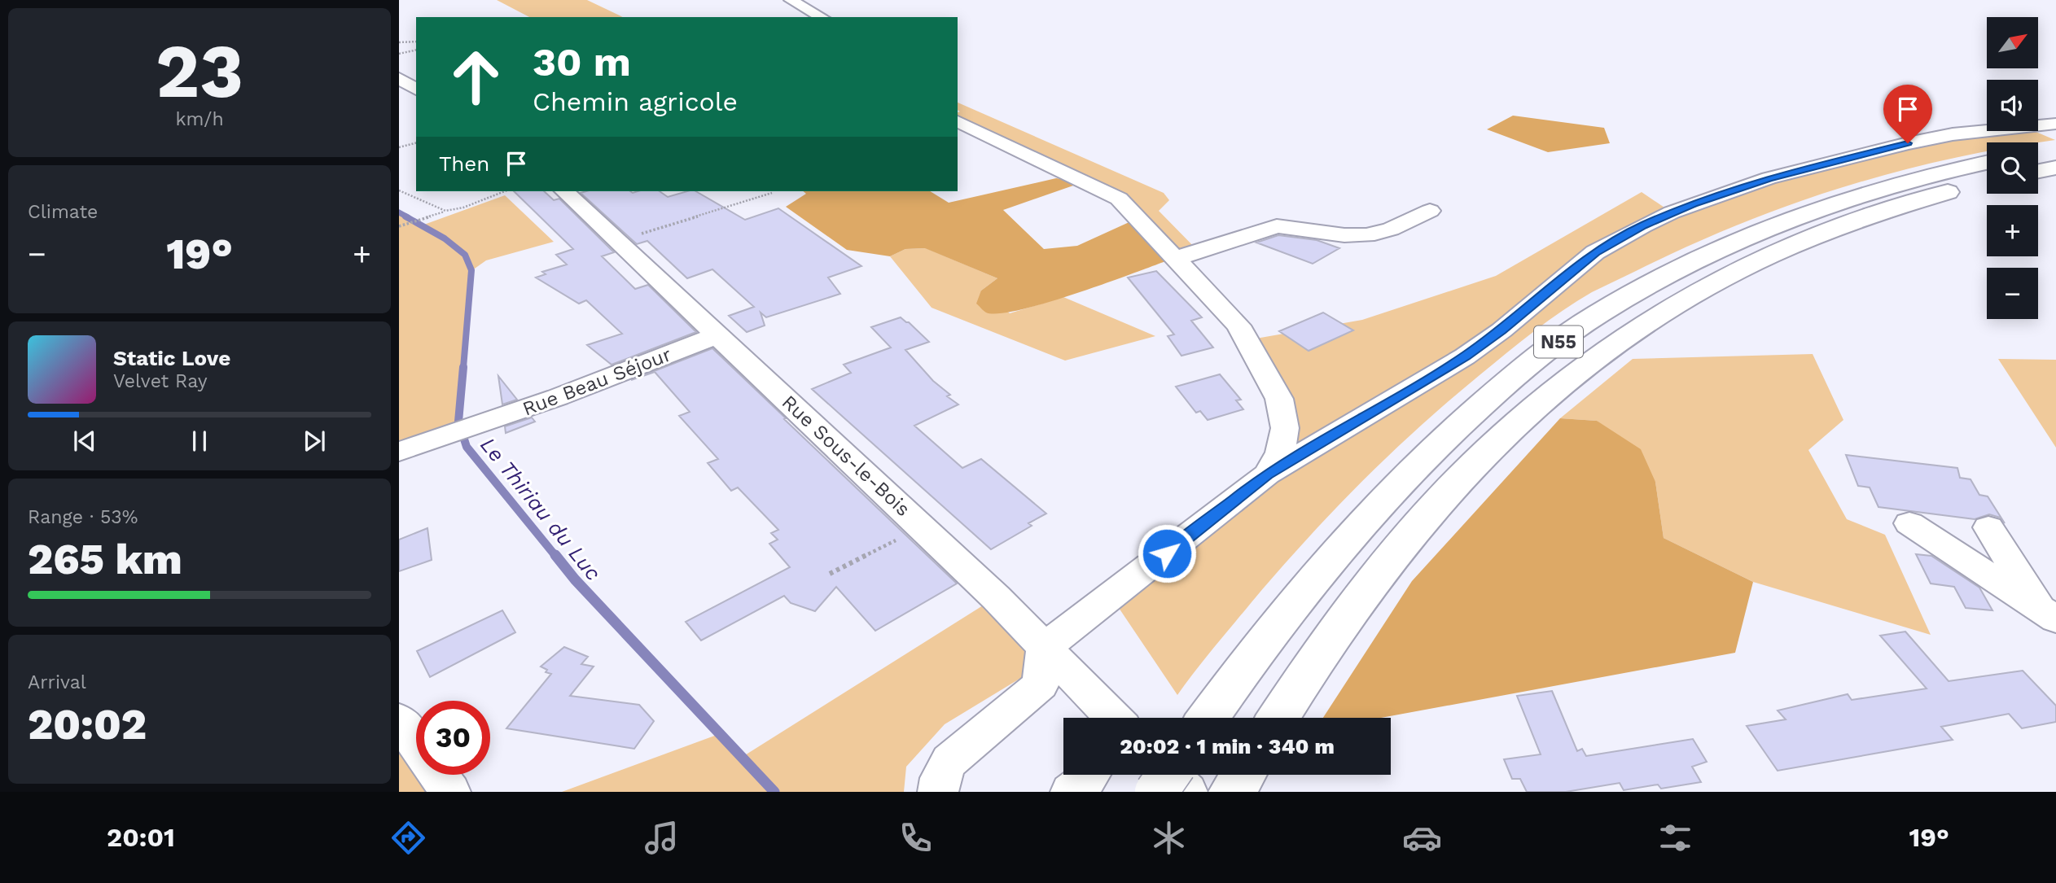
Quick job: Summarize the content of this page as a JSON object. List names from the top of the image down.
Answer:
{
  "streets": {
    "highway": ["N55"],
    "street": ["Rue Beau Séjour", "Rue Sous-le-Bois"]
  },
  "crossings": [
    ["Rue Beau Séjour", "Rue Sous-le-Bois"]
  ],
  "water": ["Le Thiriau du Luc"],
  "north": "top right",
  "page": {
    "tile": [
      ["23", "km/h"],
      "Climate",
      ["Range · 53%", "265 km"],
      ["Arrival", "20:02"]
    ],
    "map_buttons": ["+", "−"],
    "turn": ["30 m", "Chemin agricole"],
    "then": "Then",
    "heat": ["−", "19°", "+"],
    "song": ["Static Love", "Velvet Ray"],
    "limit": "30",
    "trip": "20:02 · 1 min · 340 m",
    "tabs": ["20:01", "19°"]
  }
}
